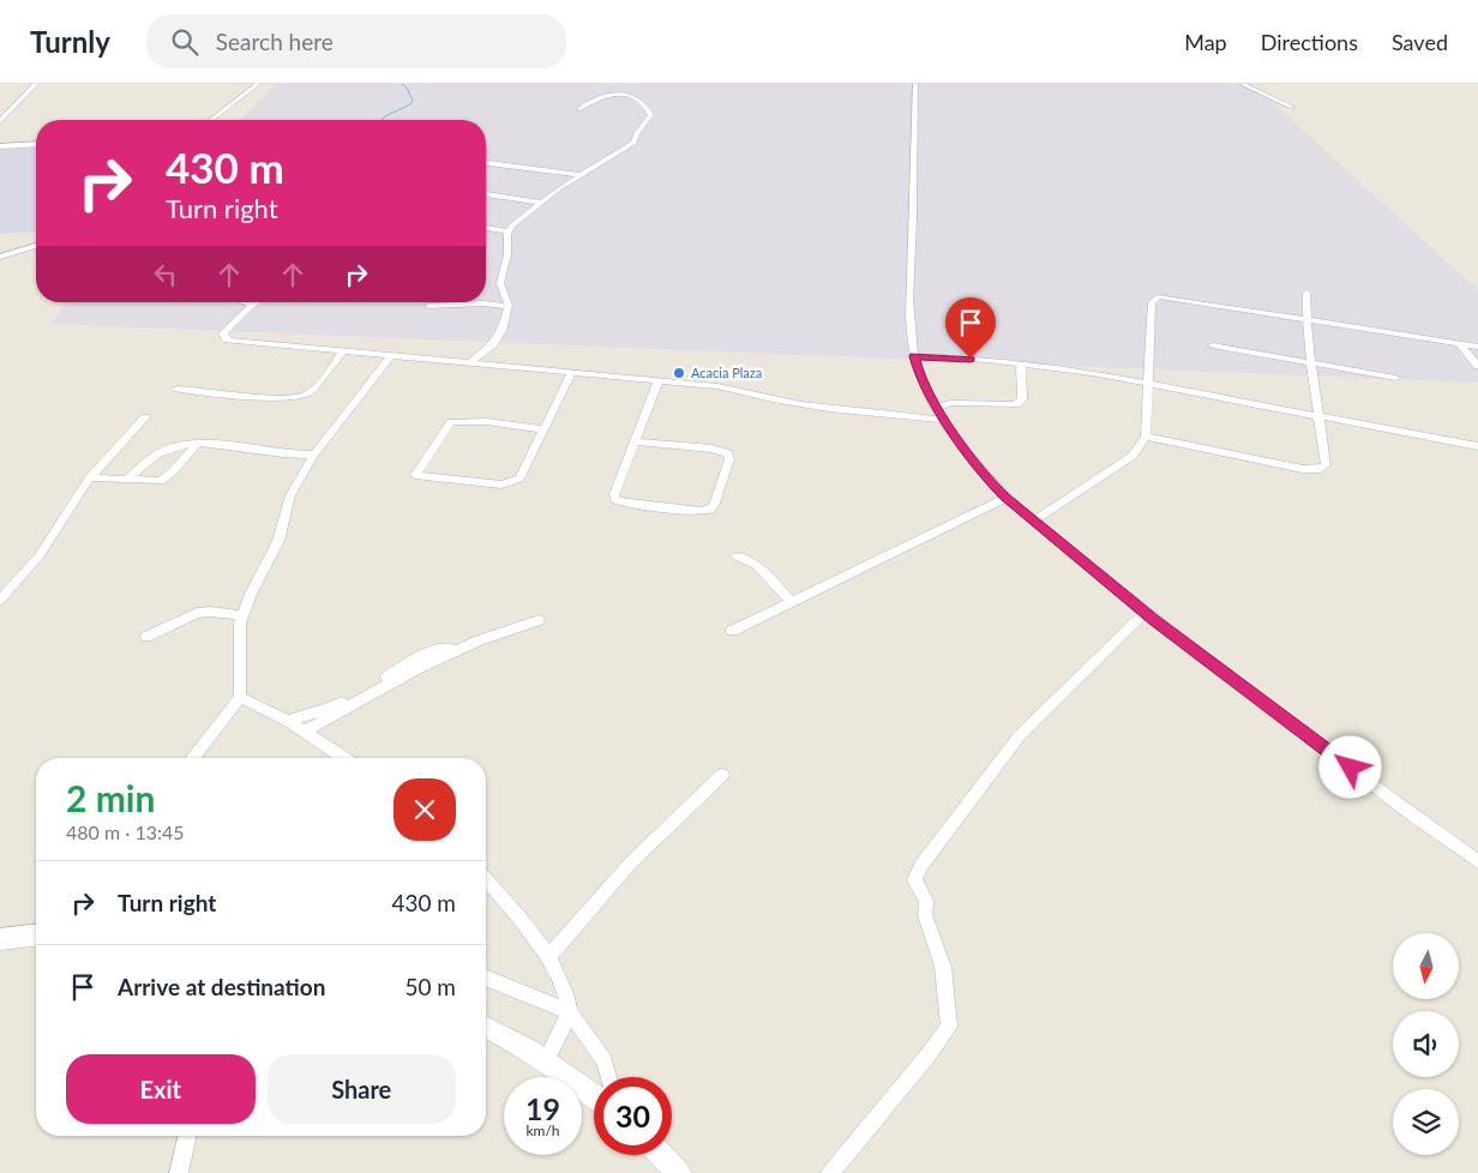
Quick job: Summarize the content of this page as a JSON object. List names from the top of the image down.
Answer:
{
  "places": ["Acacia Plaza"],
  "north": "bottom",
  "page": {
    "header": "Turnly",
    "search": "Search here",
    "nav": ["Map", "Directions", "Saved"],
    "turn": ["430 m", "Turn right"],
    "heading": ["2 min", "480 m · 13:45"],
    "list": [
      {
        "name": "Turn right",
        "value": "430 m"
      },
      {
        "name": "Arrive at destination",
        "value": "50 m"
      }
    ],
    "buttons": ["Exit", "Share"],
    "speed": "19 km/h",
    "limit": "30"
  }
}
